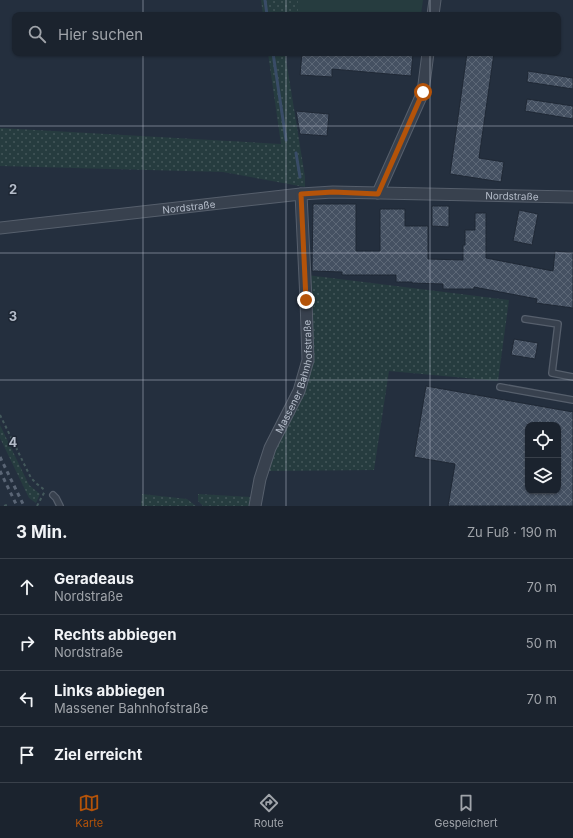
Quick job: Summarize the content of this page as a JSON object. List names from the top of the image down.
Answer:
{
  "streets": {
    "street": ["Nordstraße", "Massener Bahnhofstraße"]
  },
  "crossings": [
    ["Nordstraße", "Massener Bahnhofstraße"]
  ],
  "page": {
    "search": "Hier suchen",
    "heading": ["3 Min.", "Zu Fuß · 190 m"],
    "list": [
      ["Geradeaus", "Nordstraße", "70 m"],
      ["Rechts abbiegen", "Nordstraße", "50 m"],
      ["Links abbiegen", "Massener Bahnhofstraße", "70 m"],
      "Ziel erreicht"
    ],
    "nav": ["Karte", "Route", "Gespeichert"]
  },
  "grid": {
    "rows": ["2", "3", "4"]
  }
}
